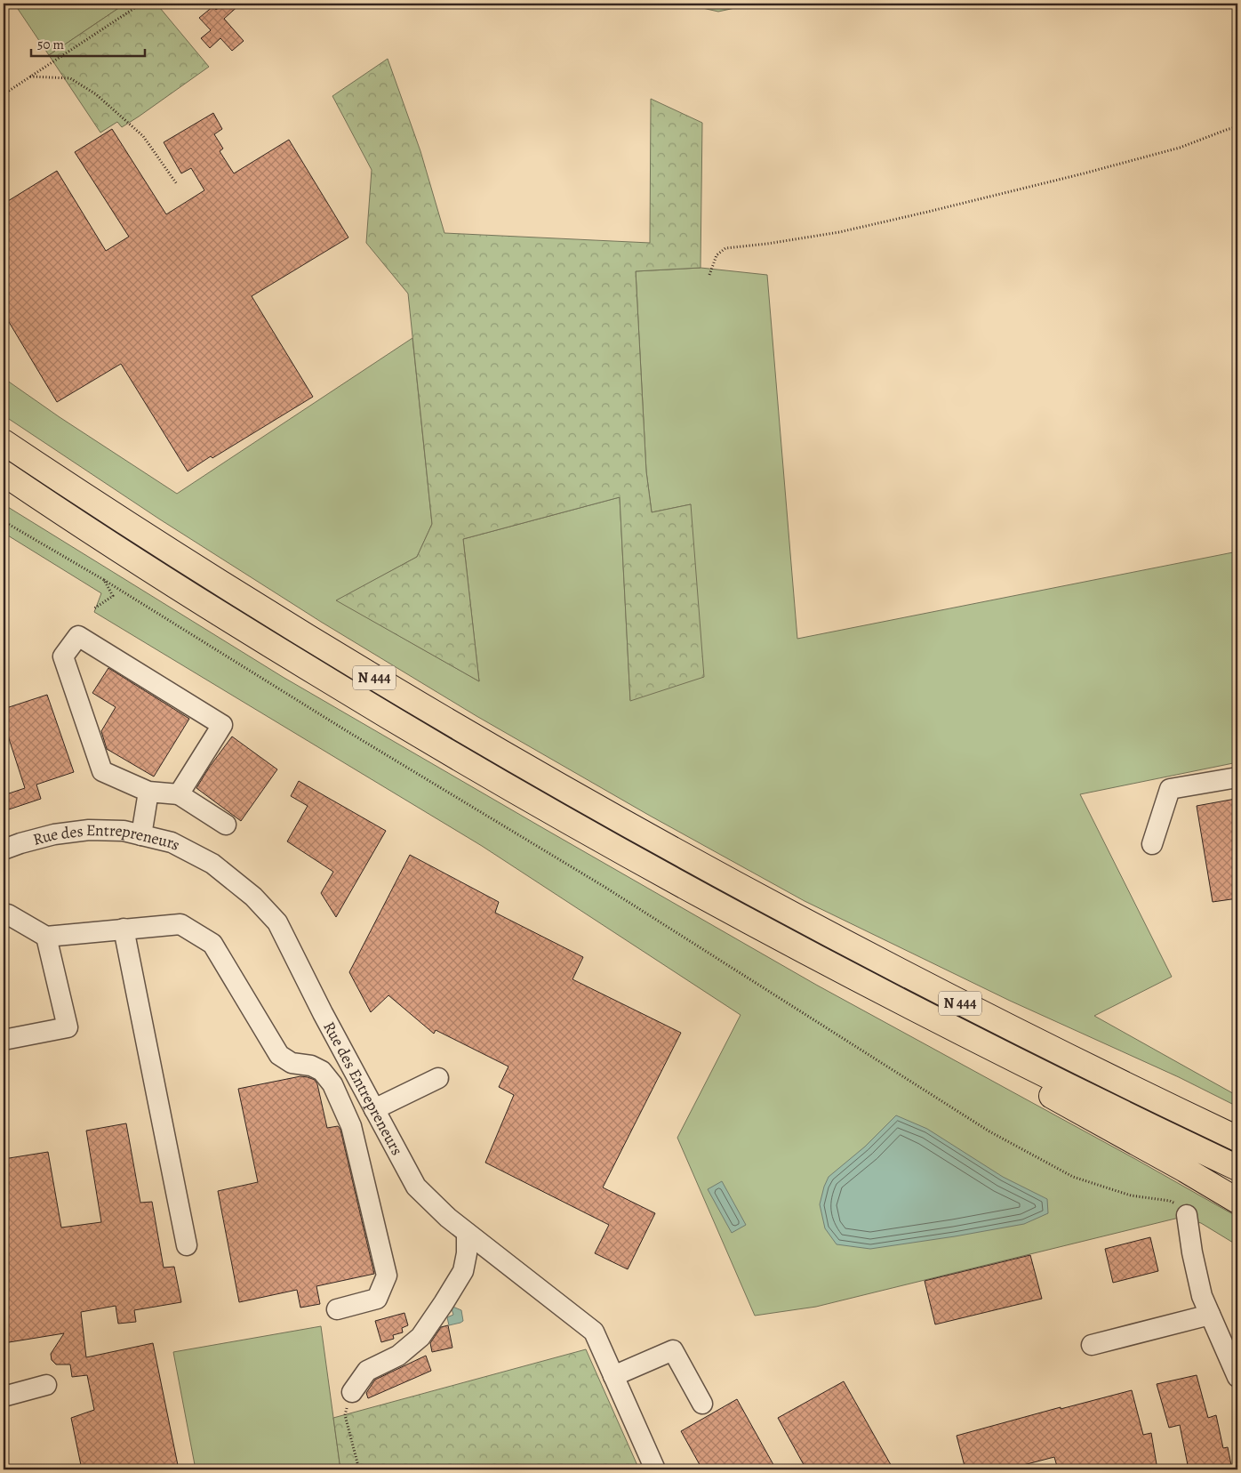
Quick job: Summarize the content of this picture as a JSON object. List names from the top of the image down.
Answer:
{
  "streets": {
    "highway": ["N 444"],
    "street": ["Rue des Entrepreneurs"]
  },
  "scale_bar": "50 m"
}
